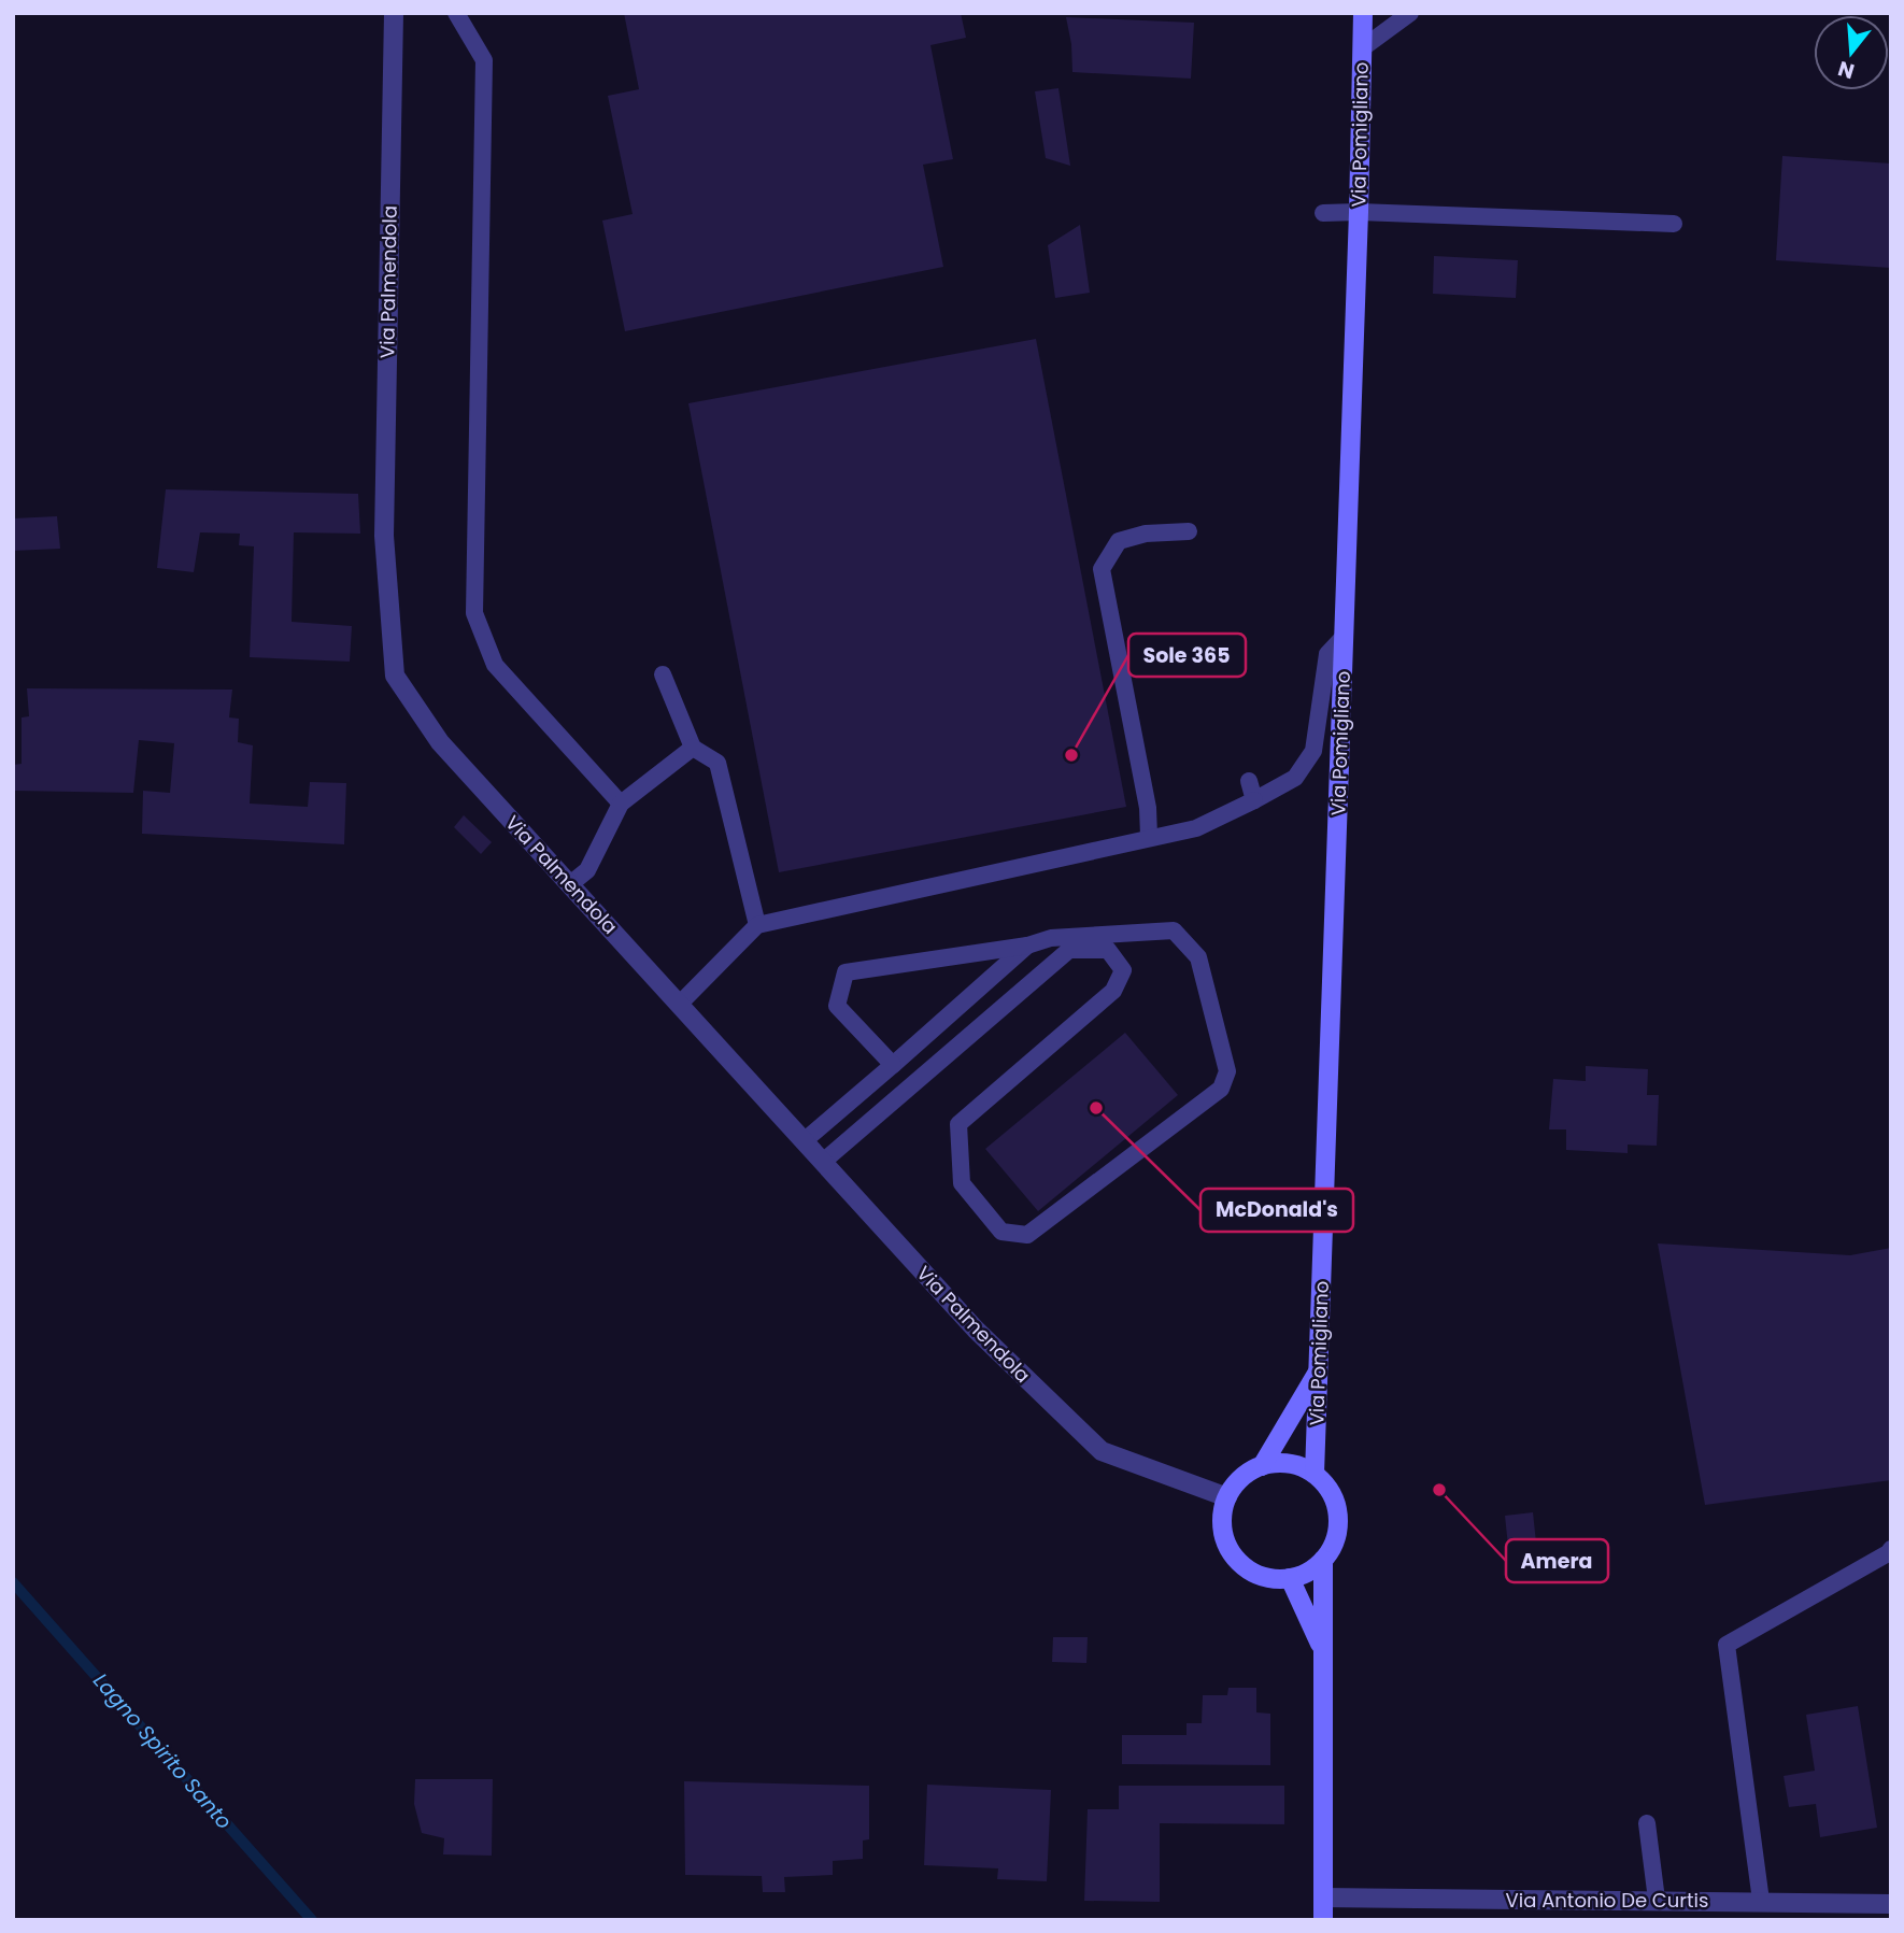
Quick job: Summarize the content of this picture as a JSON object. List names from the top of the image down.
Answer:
{
  "streets": {
    "main road": ["Via Pomigliano"],
    "street": ["Via Palmendola", "Via Antonio De Curtis"]
  },
  "crossings": [
    ["Via Pomigliano", "Via Palmendola"]
  ],
  "water": ["Lagno Spirito Santo"],
  "places": ["Sole 365", "McDonald's", "Amera"],
  "north": "bottom"
}
